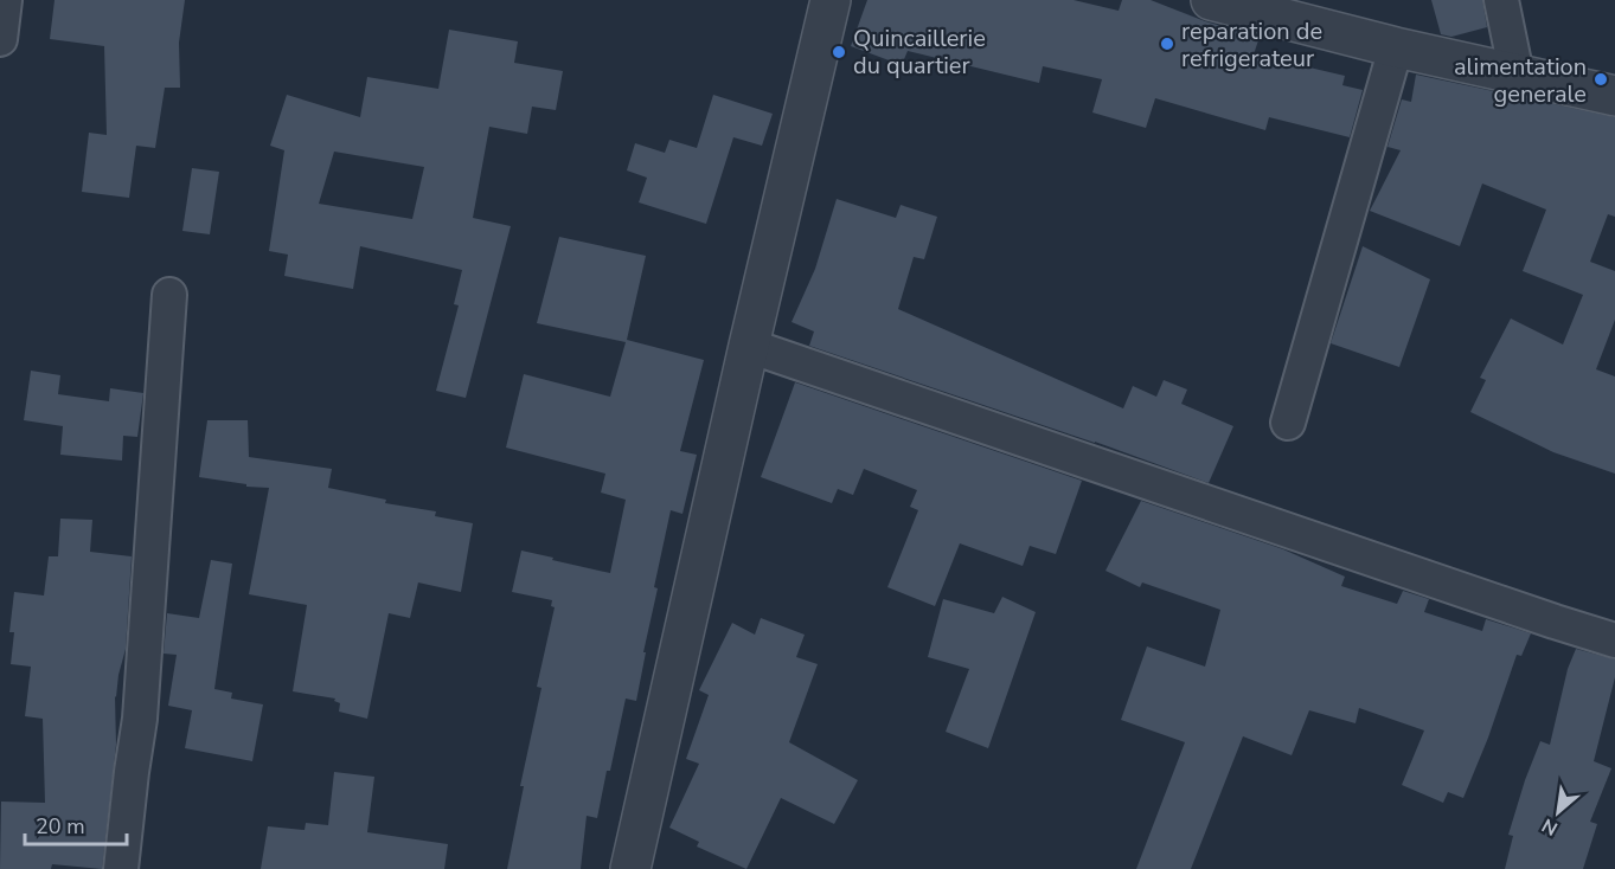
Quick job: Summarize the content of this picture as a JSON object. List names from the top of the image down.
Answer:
{
  "places": ["reparation de refrigerateur", "Quincaillerie du quartier", "alimentation generale"],
  "scale_bar": "20 m",
  "north": "bottom left"
}
